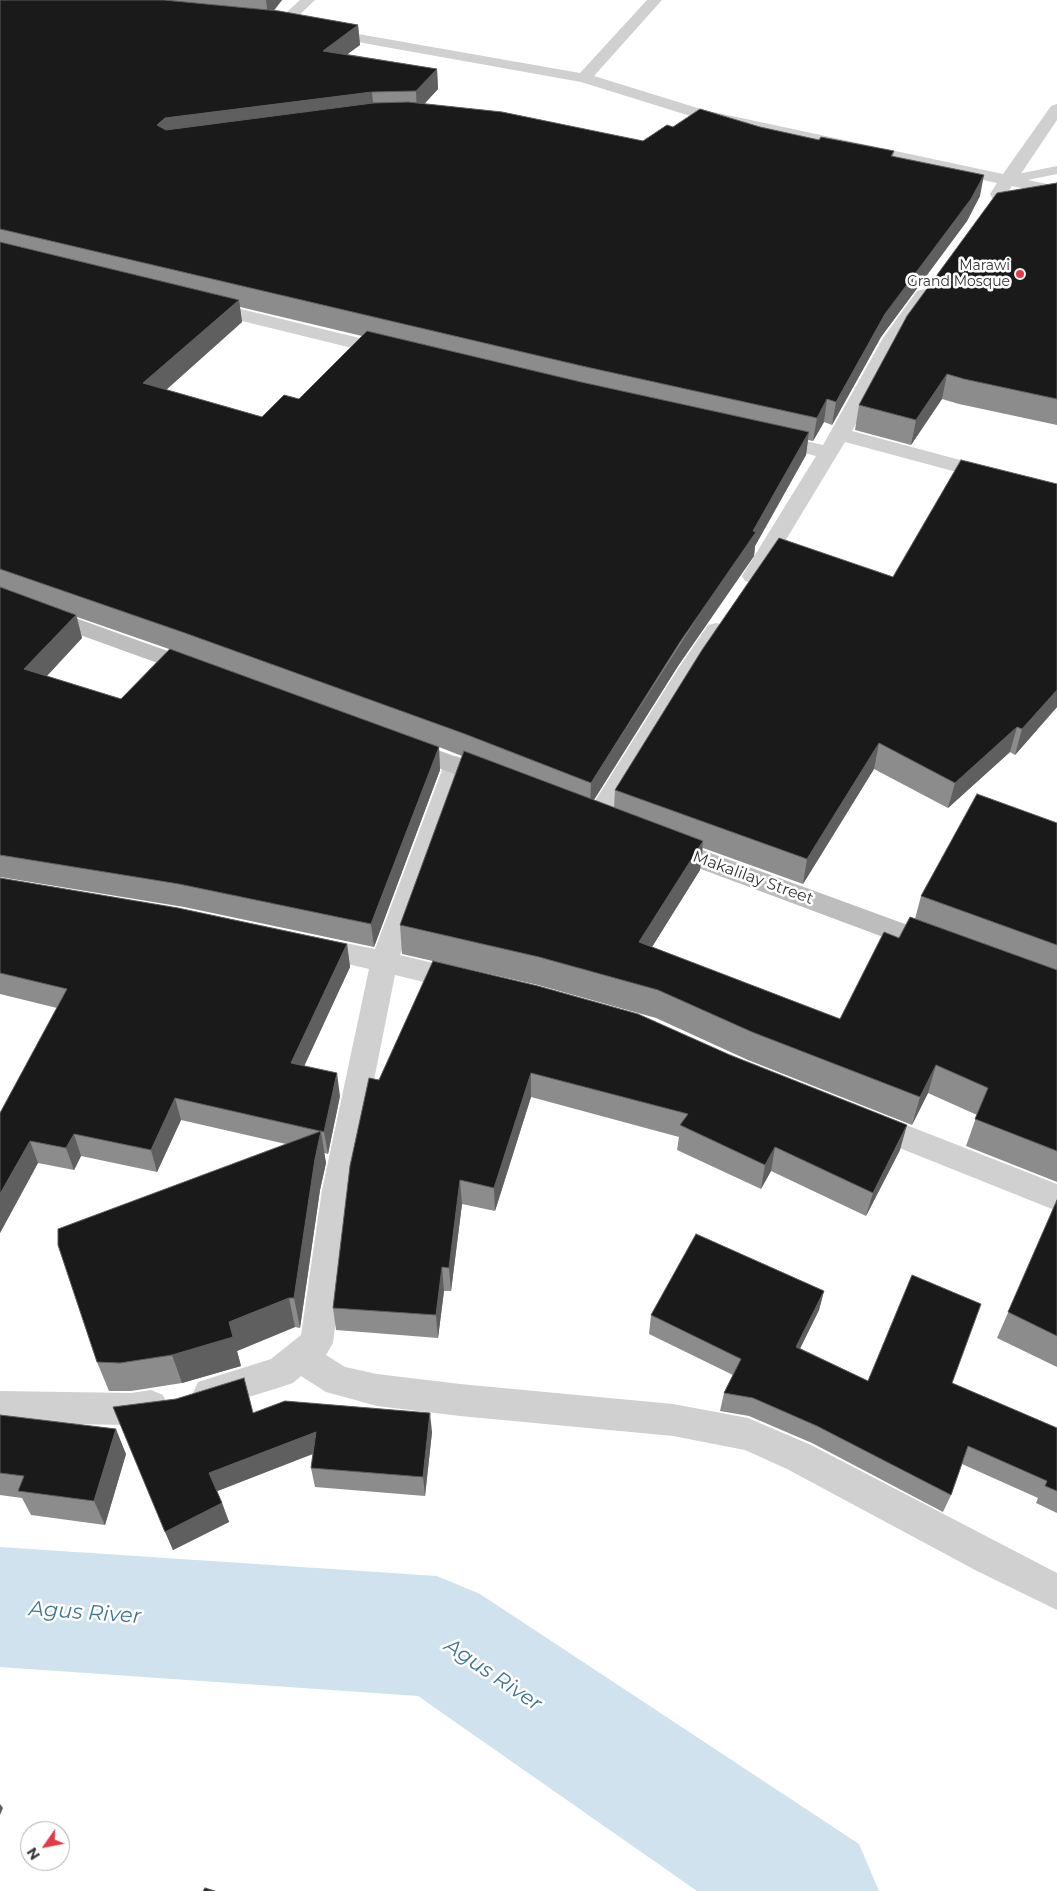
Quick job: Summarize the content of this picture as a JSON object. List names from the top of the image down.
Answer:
{
  "streets": {
    "main road": ["Makalilay Street"]
  },
  "water": ["Agus River"],
  "places": ["Marawi Grand Mosque"],
  "north": "bottom left"
}
